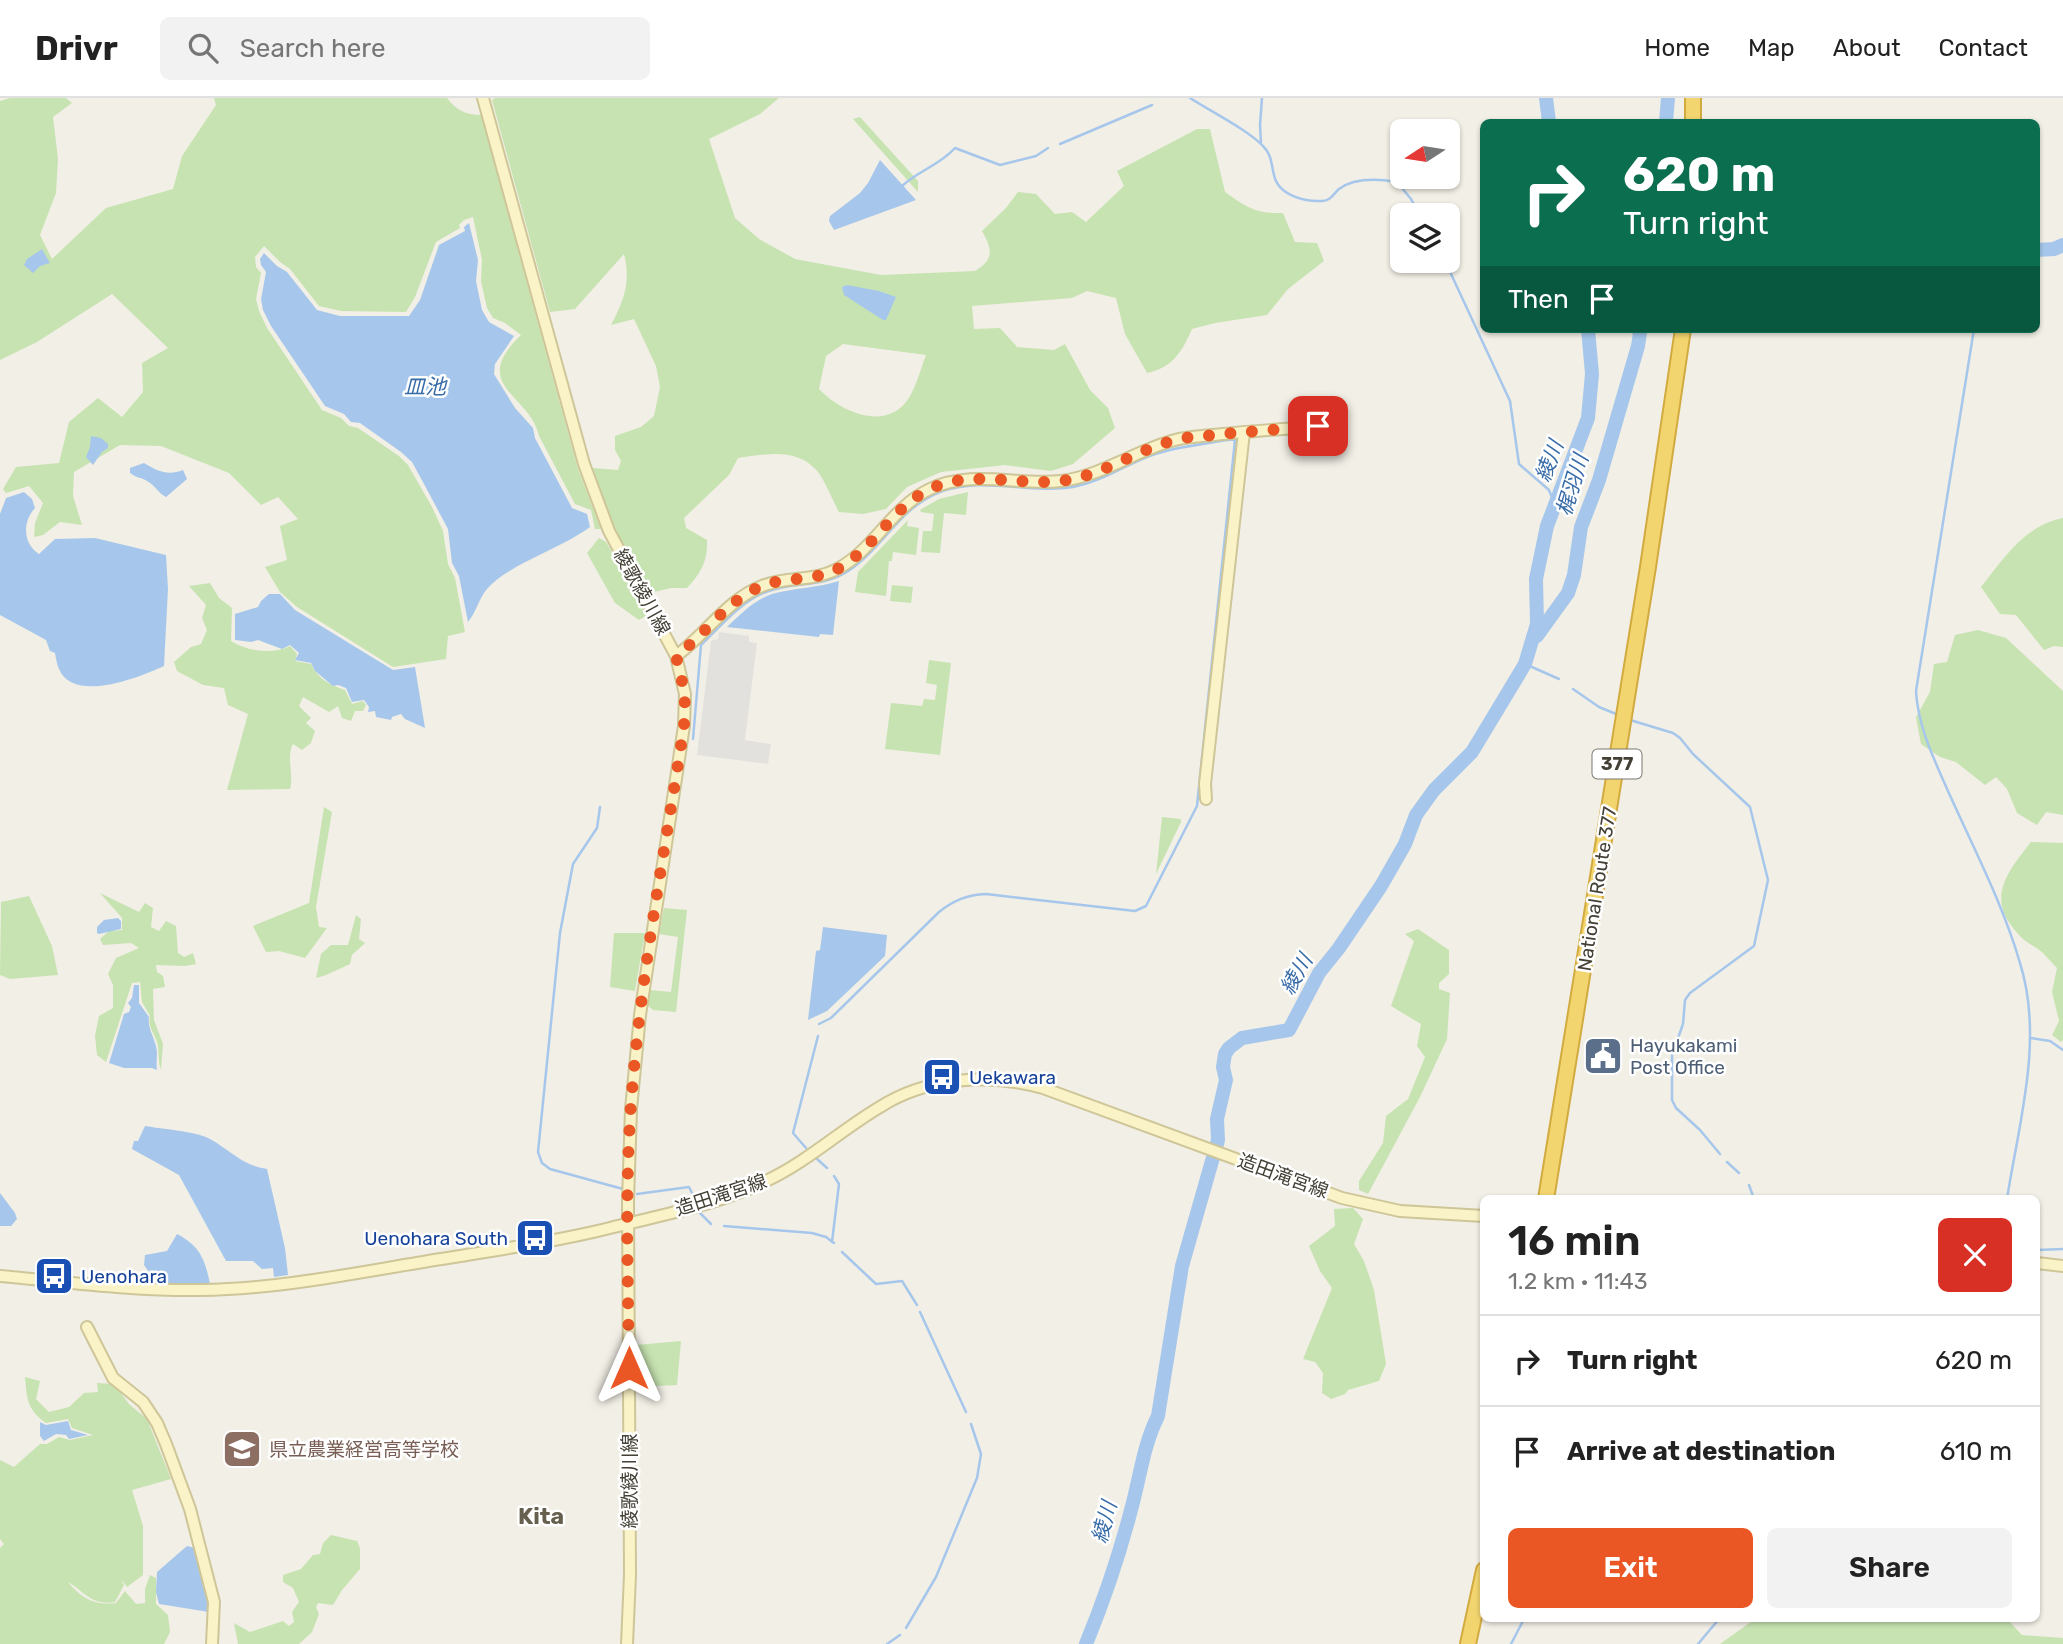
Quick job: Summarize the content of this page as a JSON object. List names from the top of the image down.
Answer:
{
  "streets": {
    "highway": ["377", "National Route 377"],
    "main road": ["綾歌綾川線", "造田滝宮線"]
  },
  "crossings": [
    ["綾歌綾川線", "造田滝宮線"]
  ],
  "districts": ["Kita"],
  "water": ["皿池", "綾川", "梶羽川"],
  "places": {
    "public building": ["Hayukakami Post Office"],
    "bus stop": ["Uekawara", "Uenohara South", "Uenohara"],
    "school or university": ["県立農業経営高等学校"]
  },
  "north": "left",
  "page": {
    "header": "Drivr",
    "search": "Search here",
    "nav": [
      "Home",
      "Map",
      "About",
      "Contact"
    ],
    "turn": ["620 m", "Turn right"],
    "then": "Then",
    "heading": ["16 min", "1.2 km · 11:43"],
    "list": [
      {
        "name": "Turn right",
        "value": "620 m"
      },
      {
        "name": "Arrive at destination",
        "value": "610 m"
      }
    ],
    "buttons": ["Exit", "Share"]
  }
}
